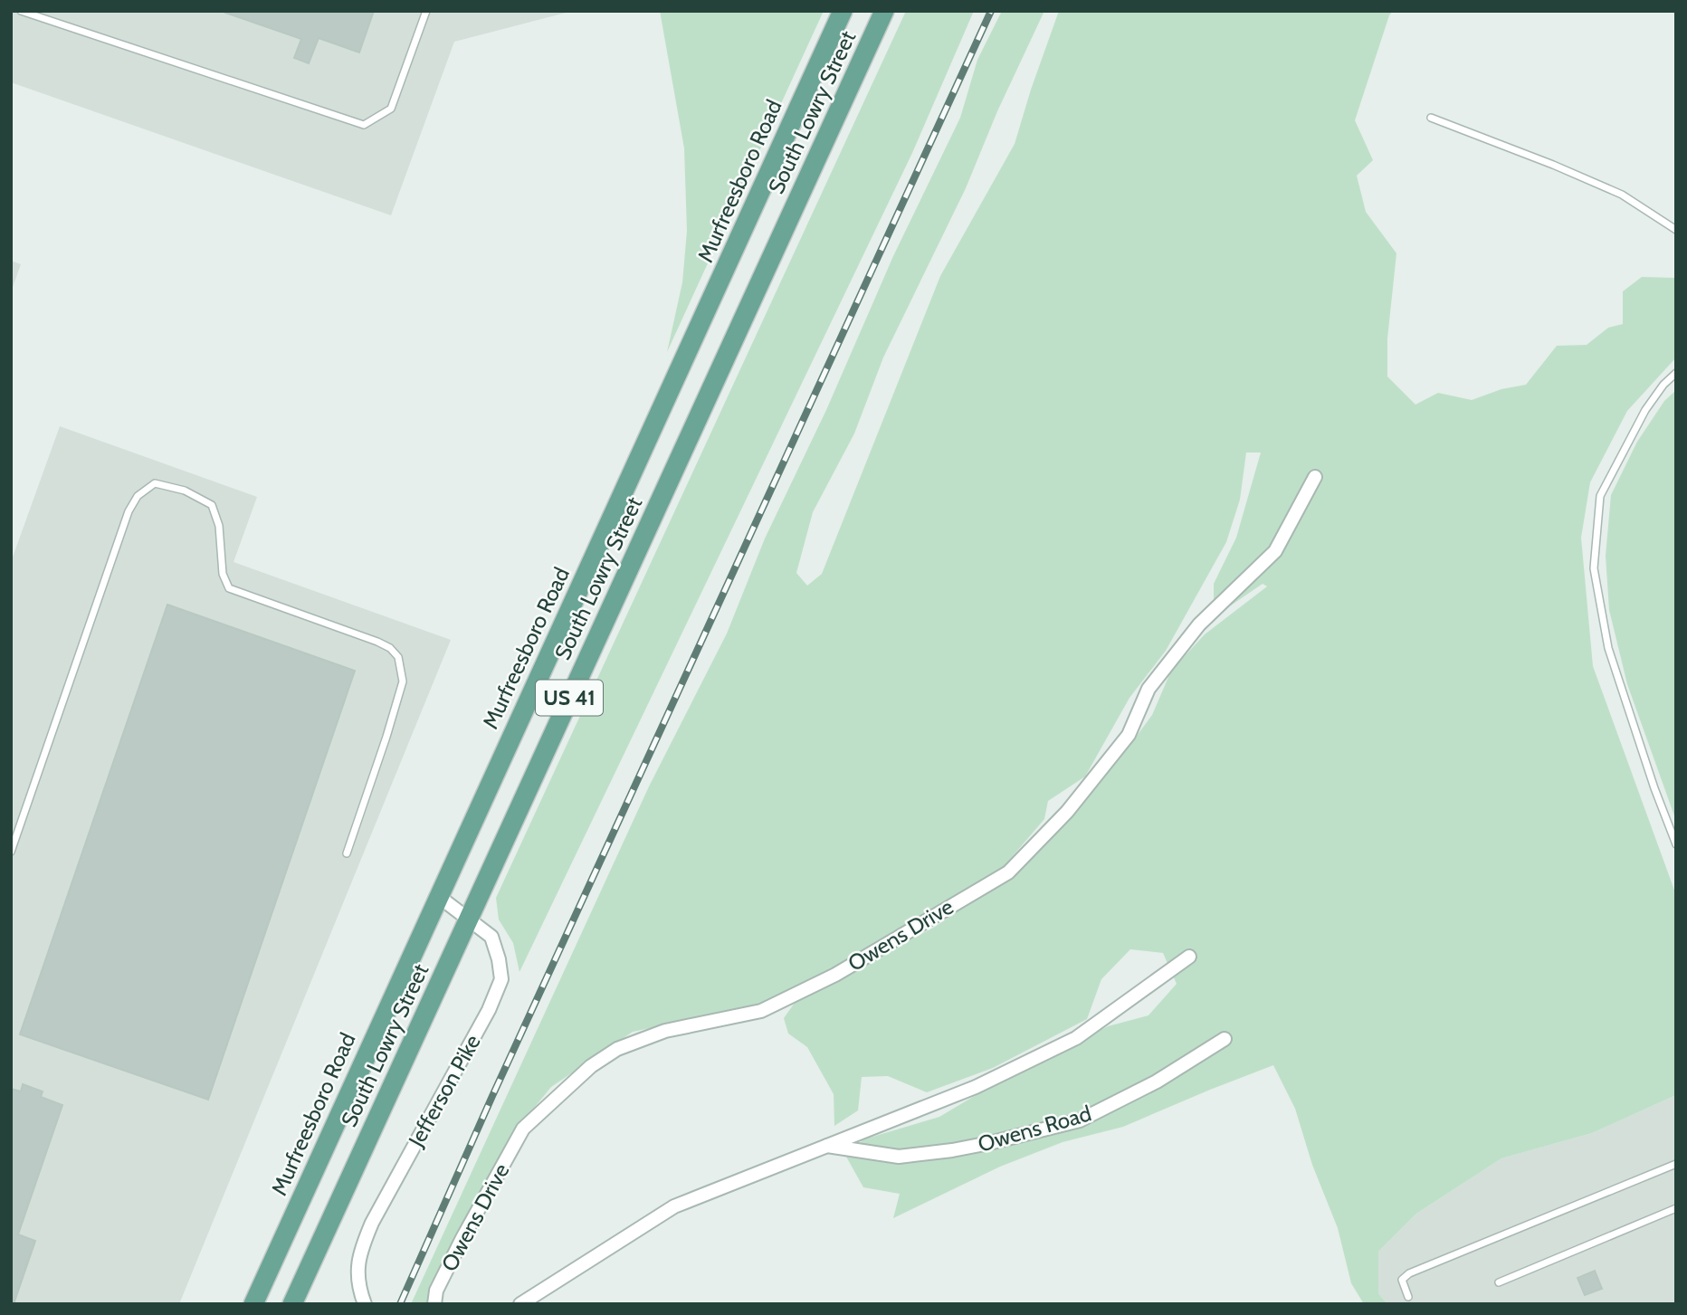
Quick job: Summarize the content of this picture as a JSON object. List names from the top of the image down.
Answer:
{
  "streets": {
    "main road": ["South Lowry Street", "Murfreesboro Road", "US 41"],
    "street": ["Owens Drive", "Jefferson Pike", "Owens Road"]
  },
  "crossings": [
    ["South Lowry Street", "Jefferson Pike"],
    ["Murfreesboro Road", "Jefferson Pike"]
  ]
}
